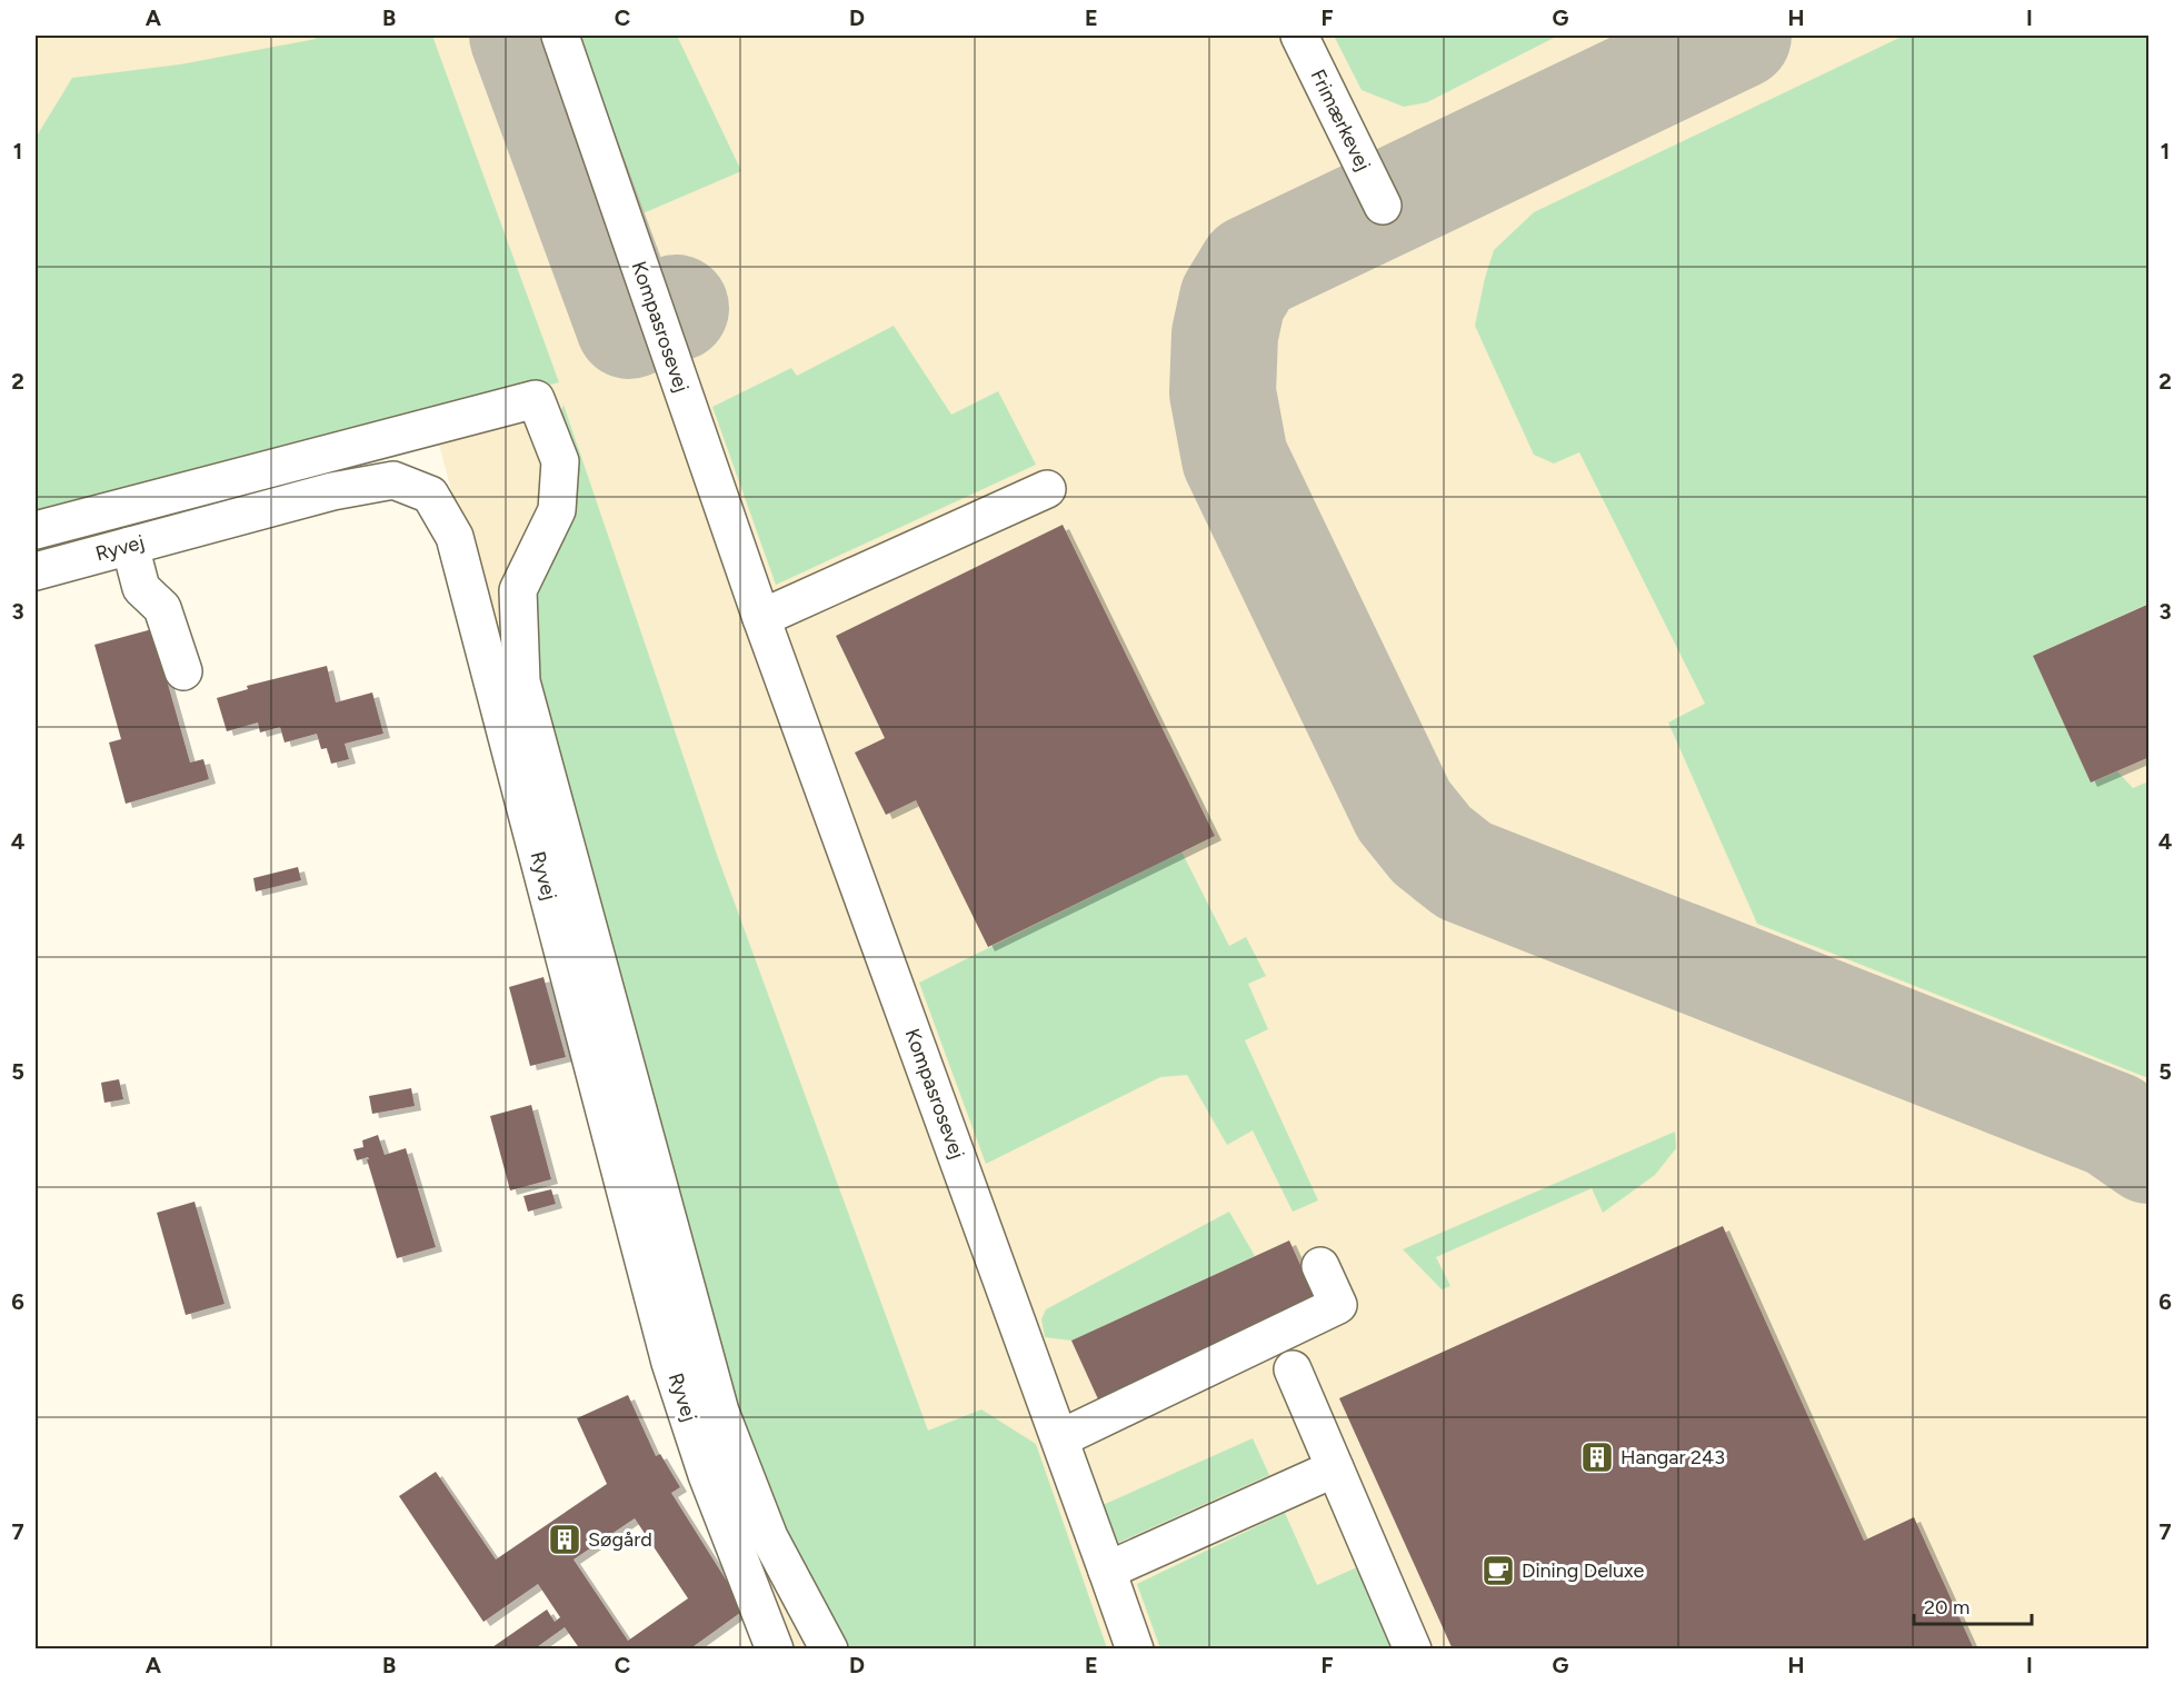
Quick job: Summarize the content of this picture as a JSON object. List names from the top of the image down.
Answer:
{
  "streets": {
    "street": ["Frimærkevej", "Kompasrosevej", "Ryvej"]
  },
  "places": {
    "building": ["Hangar 243", "Søgård"],
    "cafe": ["Dining Deluxe"]
  },
  "scale_bar": "20 m",
  "grid": {
    "columns": [
      "A",
      "B",
      "C",
      "D",
      "E",
      "F",
      "G",
      "H",
      "I"
    ],
    "rows": [
      "1",
      "2",
      "3",
      "4",
      "5",
      "6",
      "7"
    ]
  }
}
